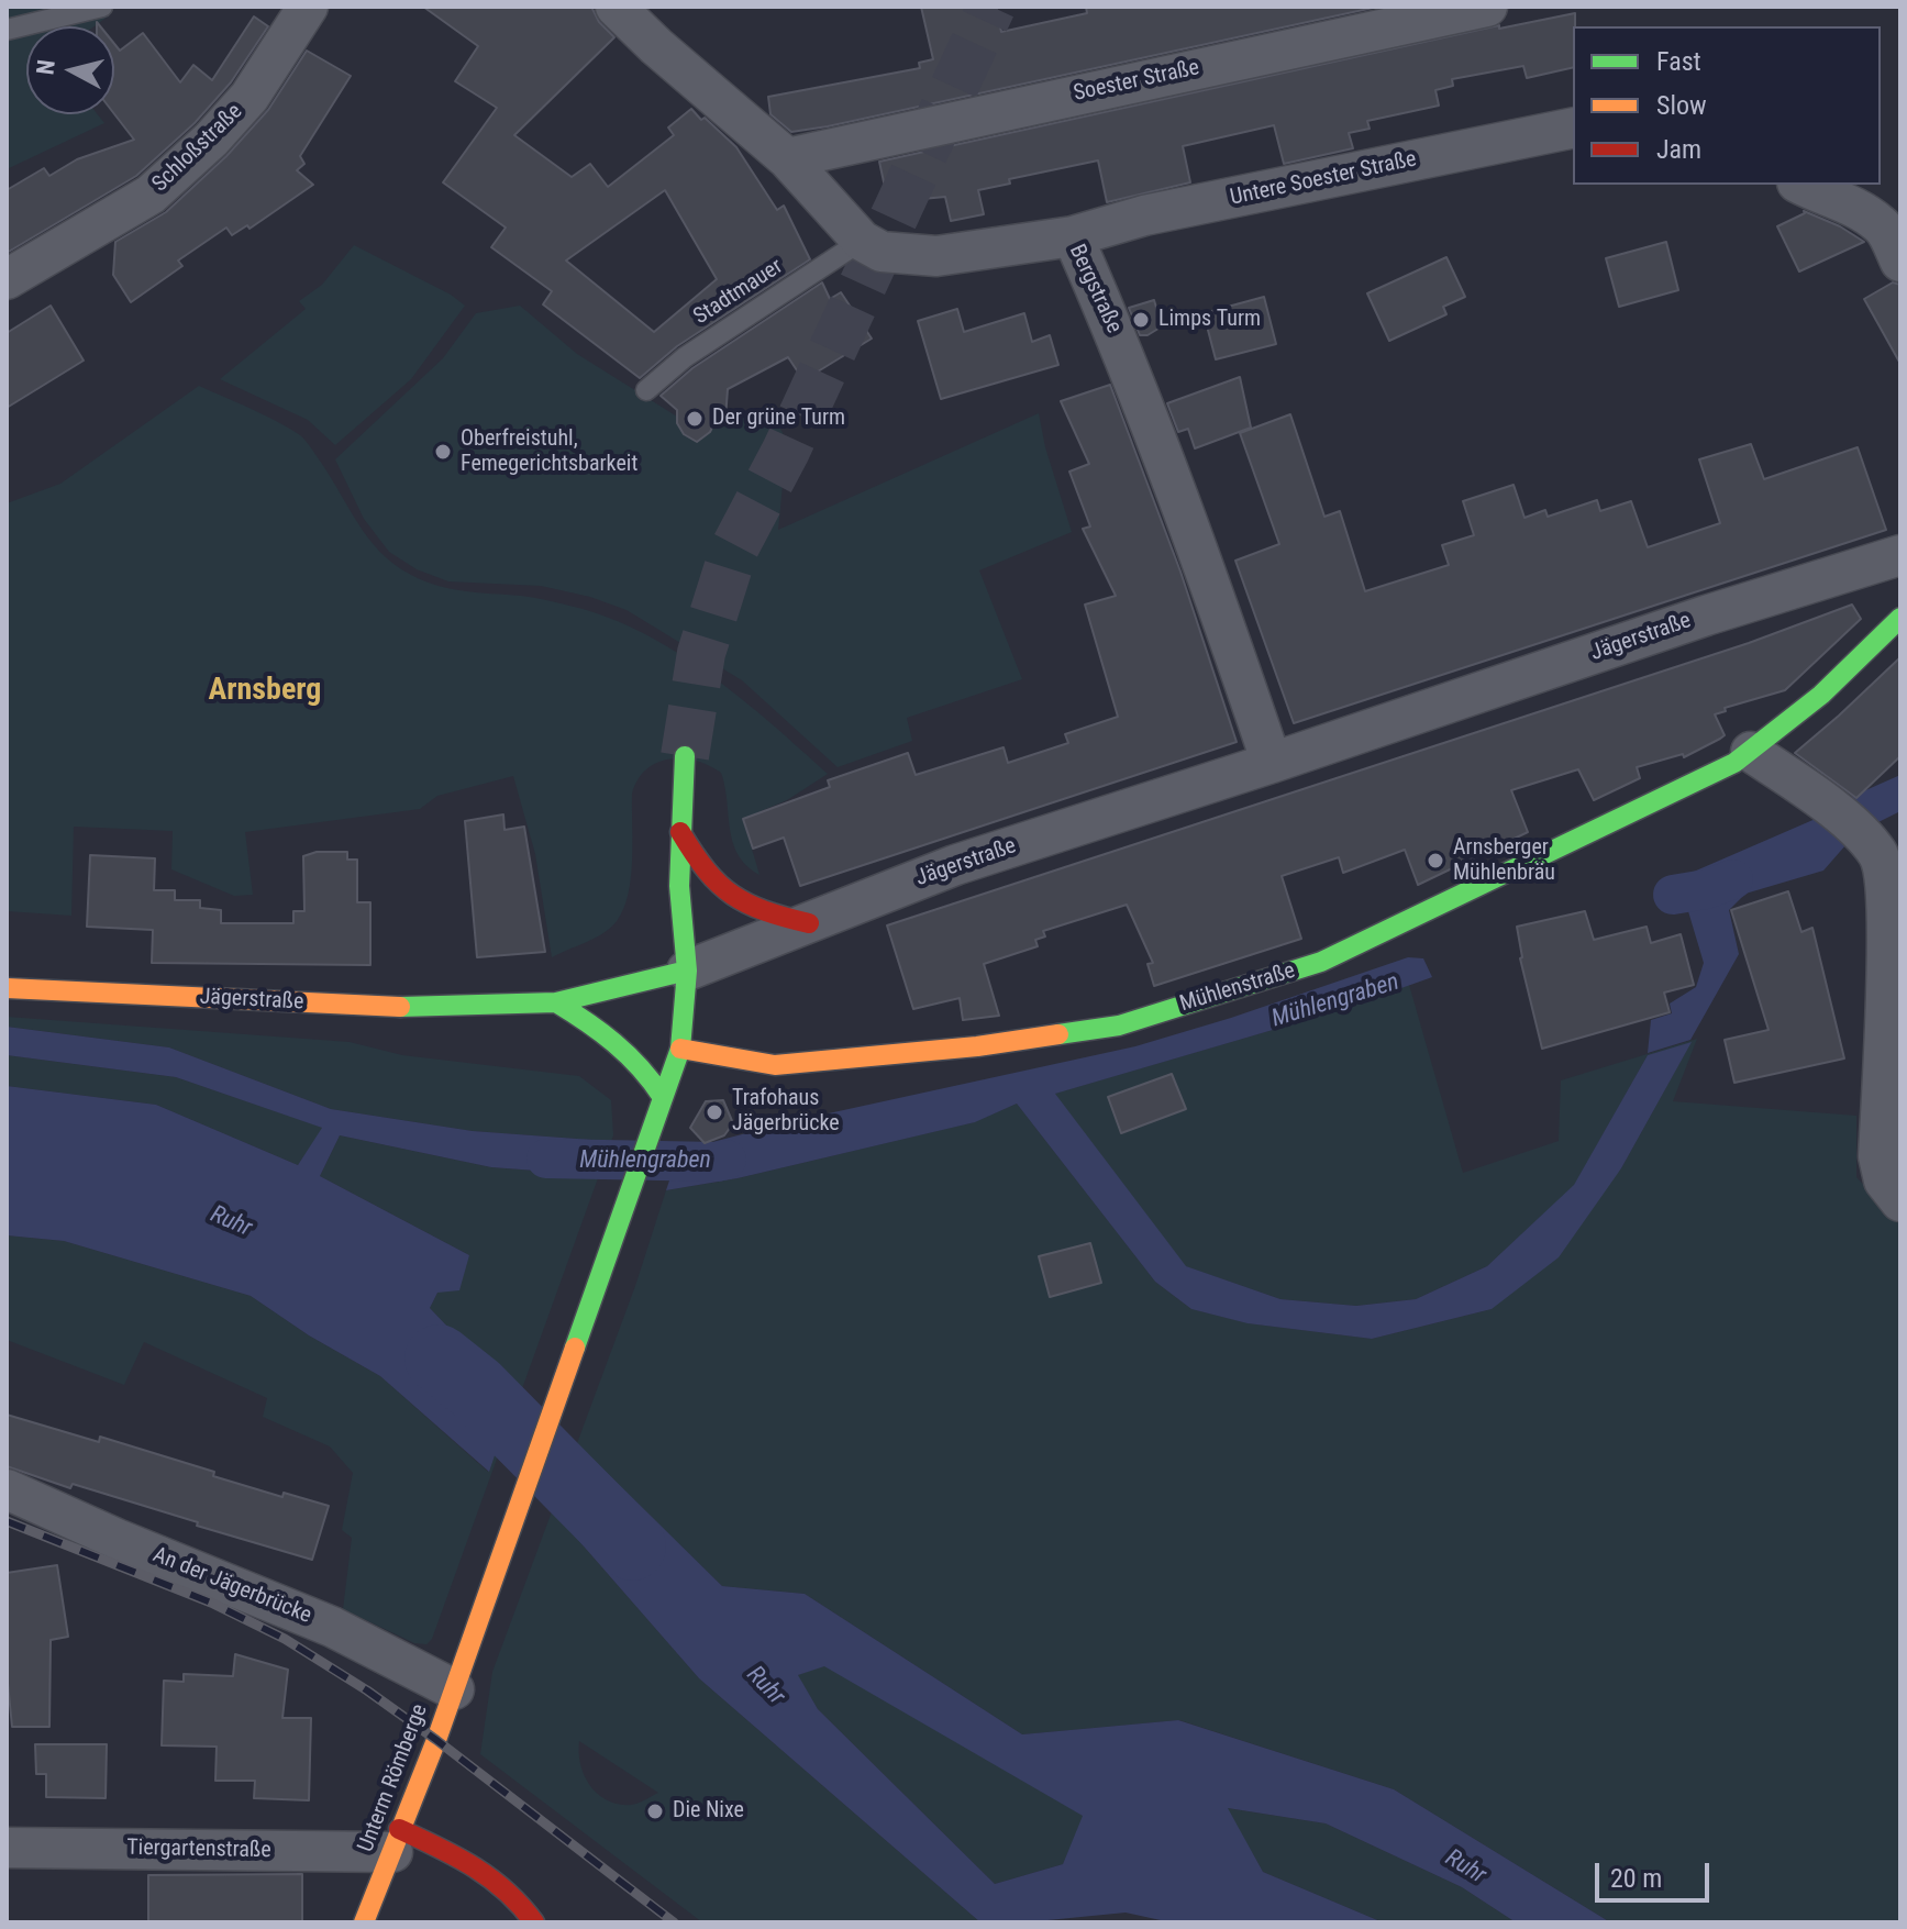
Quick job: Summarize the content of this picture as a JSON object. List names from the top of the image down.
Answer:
{
  "streets": {
    "main road": ["Jägerstraße", "Mühlenstraße", "Unterm Römberge"],
    "street": [
      "Soester Straße",
      "Schloßstraße",
      "Untere Soester Straße",
      "Bergstraße",
      "An der Jägerbrücke",
      "Tiergartenstraße"
    ],
    "lane": ["Stadtmauer"]
  },
  "crossings": [
    ["Untere Soester Straße", "Bergstraße"],
    ["Bergstraße", "Stadtmauer"],
    ["Bergstraße", "Jägerstraße"],
    ["Jägerstraße", "Unterm Römberge"],
    ["Mühlenstraße", "Unterm Römberge"],
    ["An der Jägerbrücke", "Unterm Römberge"],
    ["Unterm Römberge", "Tiergartenstraße"]
  ],
  "districts": ["Arnsberg"],
  "water": ["Mühlengraben", "Ruhr"],
  "places": [
    "Limps Turm",
    "Der grüne Turm",
    "Oberfreistuhl, Femegerichtsbarkeit",
    "Arnsberger Mühlenbräu",
    "Trafohaus Jägerbrücke",
    "Die Nixe"
  ],
  "legend": ["Fast", "Slow", "Jam"],
  "scale_bar": "20 m",
  "north": "left"
}
